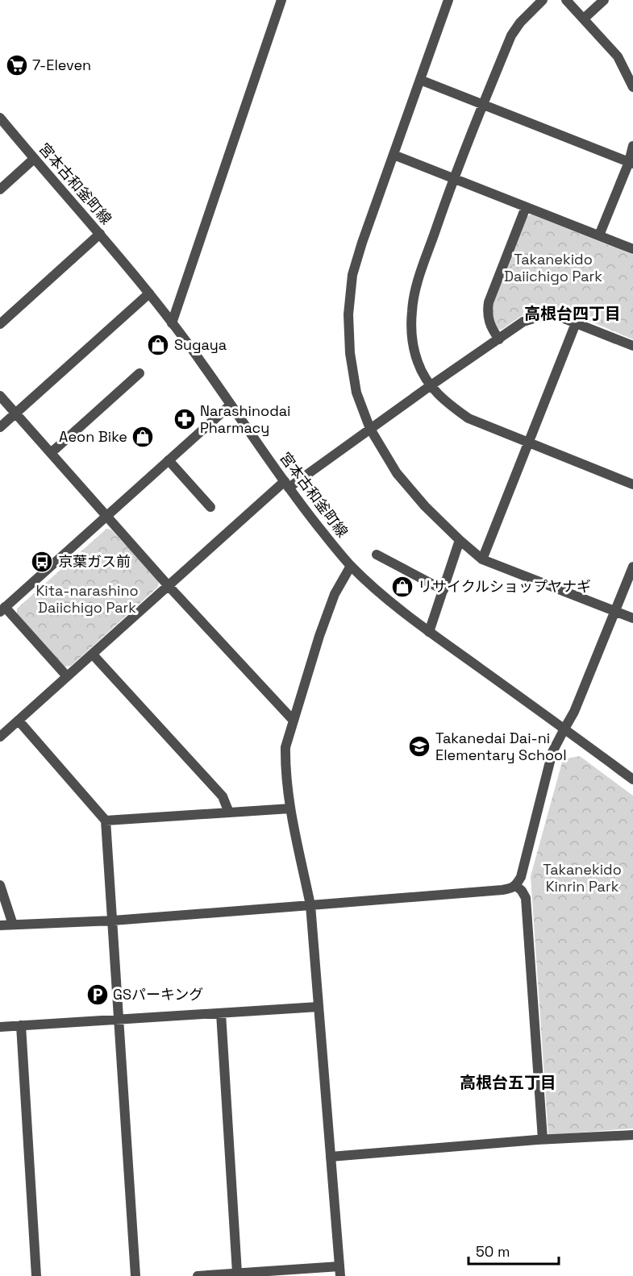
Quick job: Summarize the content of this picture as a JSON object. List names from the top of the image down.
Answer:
{
  "streets": {
    "street": ["宮本古和釜町線"]
  },
  "districts": ["高根台四丁目", "高根台五丁目"],
  "parks": ["Takanekido Daiichigo Park", "Kita-narashino Daiichigo Park", "Takanekido Kinrin Park"],
  "places": {
    "supermarket": ["7-Eleven"],
    "shop": ["Sugaya", "Aeon Bike", "リサイクルショップヤナギ"],
    "pharmacy": ["Narashinodai Pharmacy"],
    "bus stop": ["京葉ガス前"],
    "school or university": ["Takanedai Dai-ni Elementary School"],
    "parking": ["GSパーキング"]
  },
  "scale_bar": "50 m"
}
